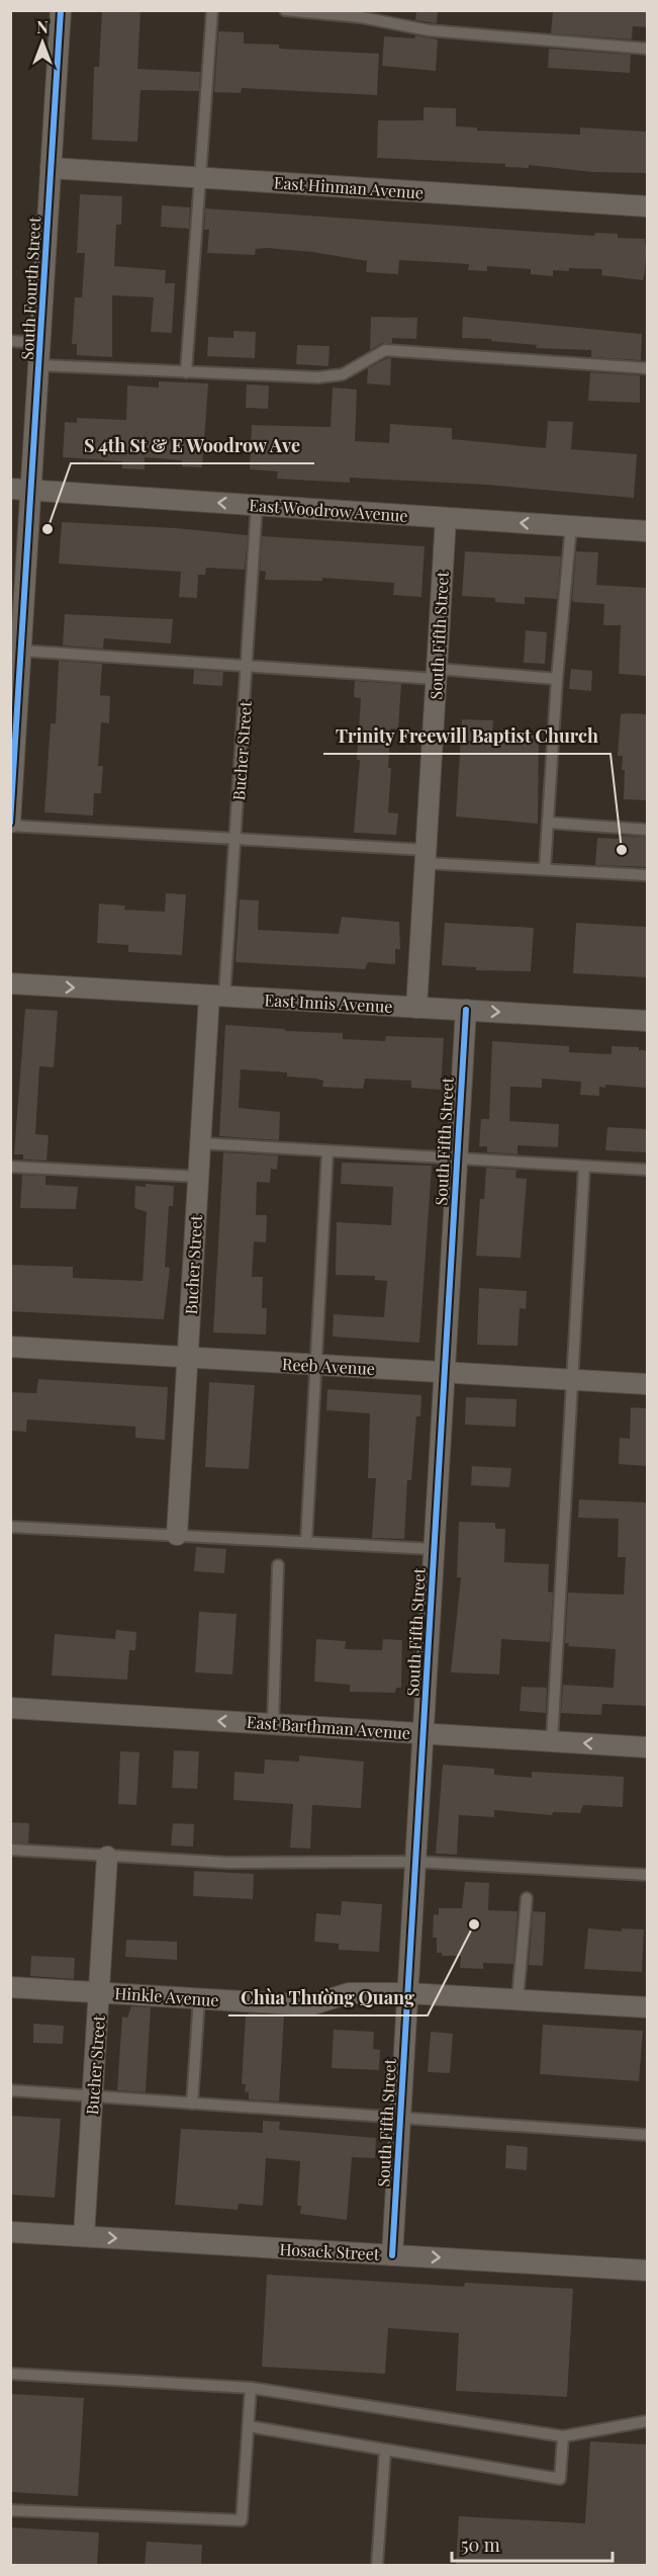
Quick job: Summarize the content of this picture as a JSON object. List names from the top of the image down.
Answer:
{
  "streets": {
    "street": [
      "East Hinman Avenue",
      "South Fourth Street",
      "East Woodrow Avenue",
      "South Fifth Street",
      "Bucher Street",
      "East Innis Avenue",
      "Reeb Avenue",
      "East Barthman Avenue",
      "Hinkle Avenue",
      "Hosack Street"
    ]
  },
  "crossings": [
    ["East Hinman Avenue", "South Fourth Street"],
    ["South Fourth Street", "East Woodrow Avenue"],
    ["East Woodrow Avenue", "South Fifth Street"],
    ["East Woodrow Avenue", "Bucher Street"],
    ["South Fifth Street", "East Innis Avenue"],
    ["South Fifth Street", "Reeb Avenue"],
    ["South Fifth Street", "East Barthman Avenue"],
    ["South Fifth Street", "Hinkle Avenue"],
    ["South Fifth Street", "Hosack Street"],
    ["Bucher Street", "East Innis Avenue"],
    ["Bucher Street", "Reeb Avenue"],
    ["Bucher Street", "Hinkle Avenue"],
    ["Bucher Street", "Hosack Street"]
  ],
  "one_way": [
    "East Woodrow Avenue",
    "East Innis Avenue",
    "East Barthman Avenue",
    "Hosack Street"
  ],
  "places": ["S 4th St & E Woodrow Ave", "Trinity Freewill Baptist Church", "Chùa Thường Quang"],
  "scale_bar": "50 m",
  "north": "top"
}
